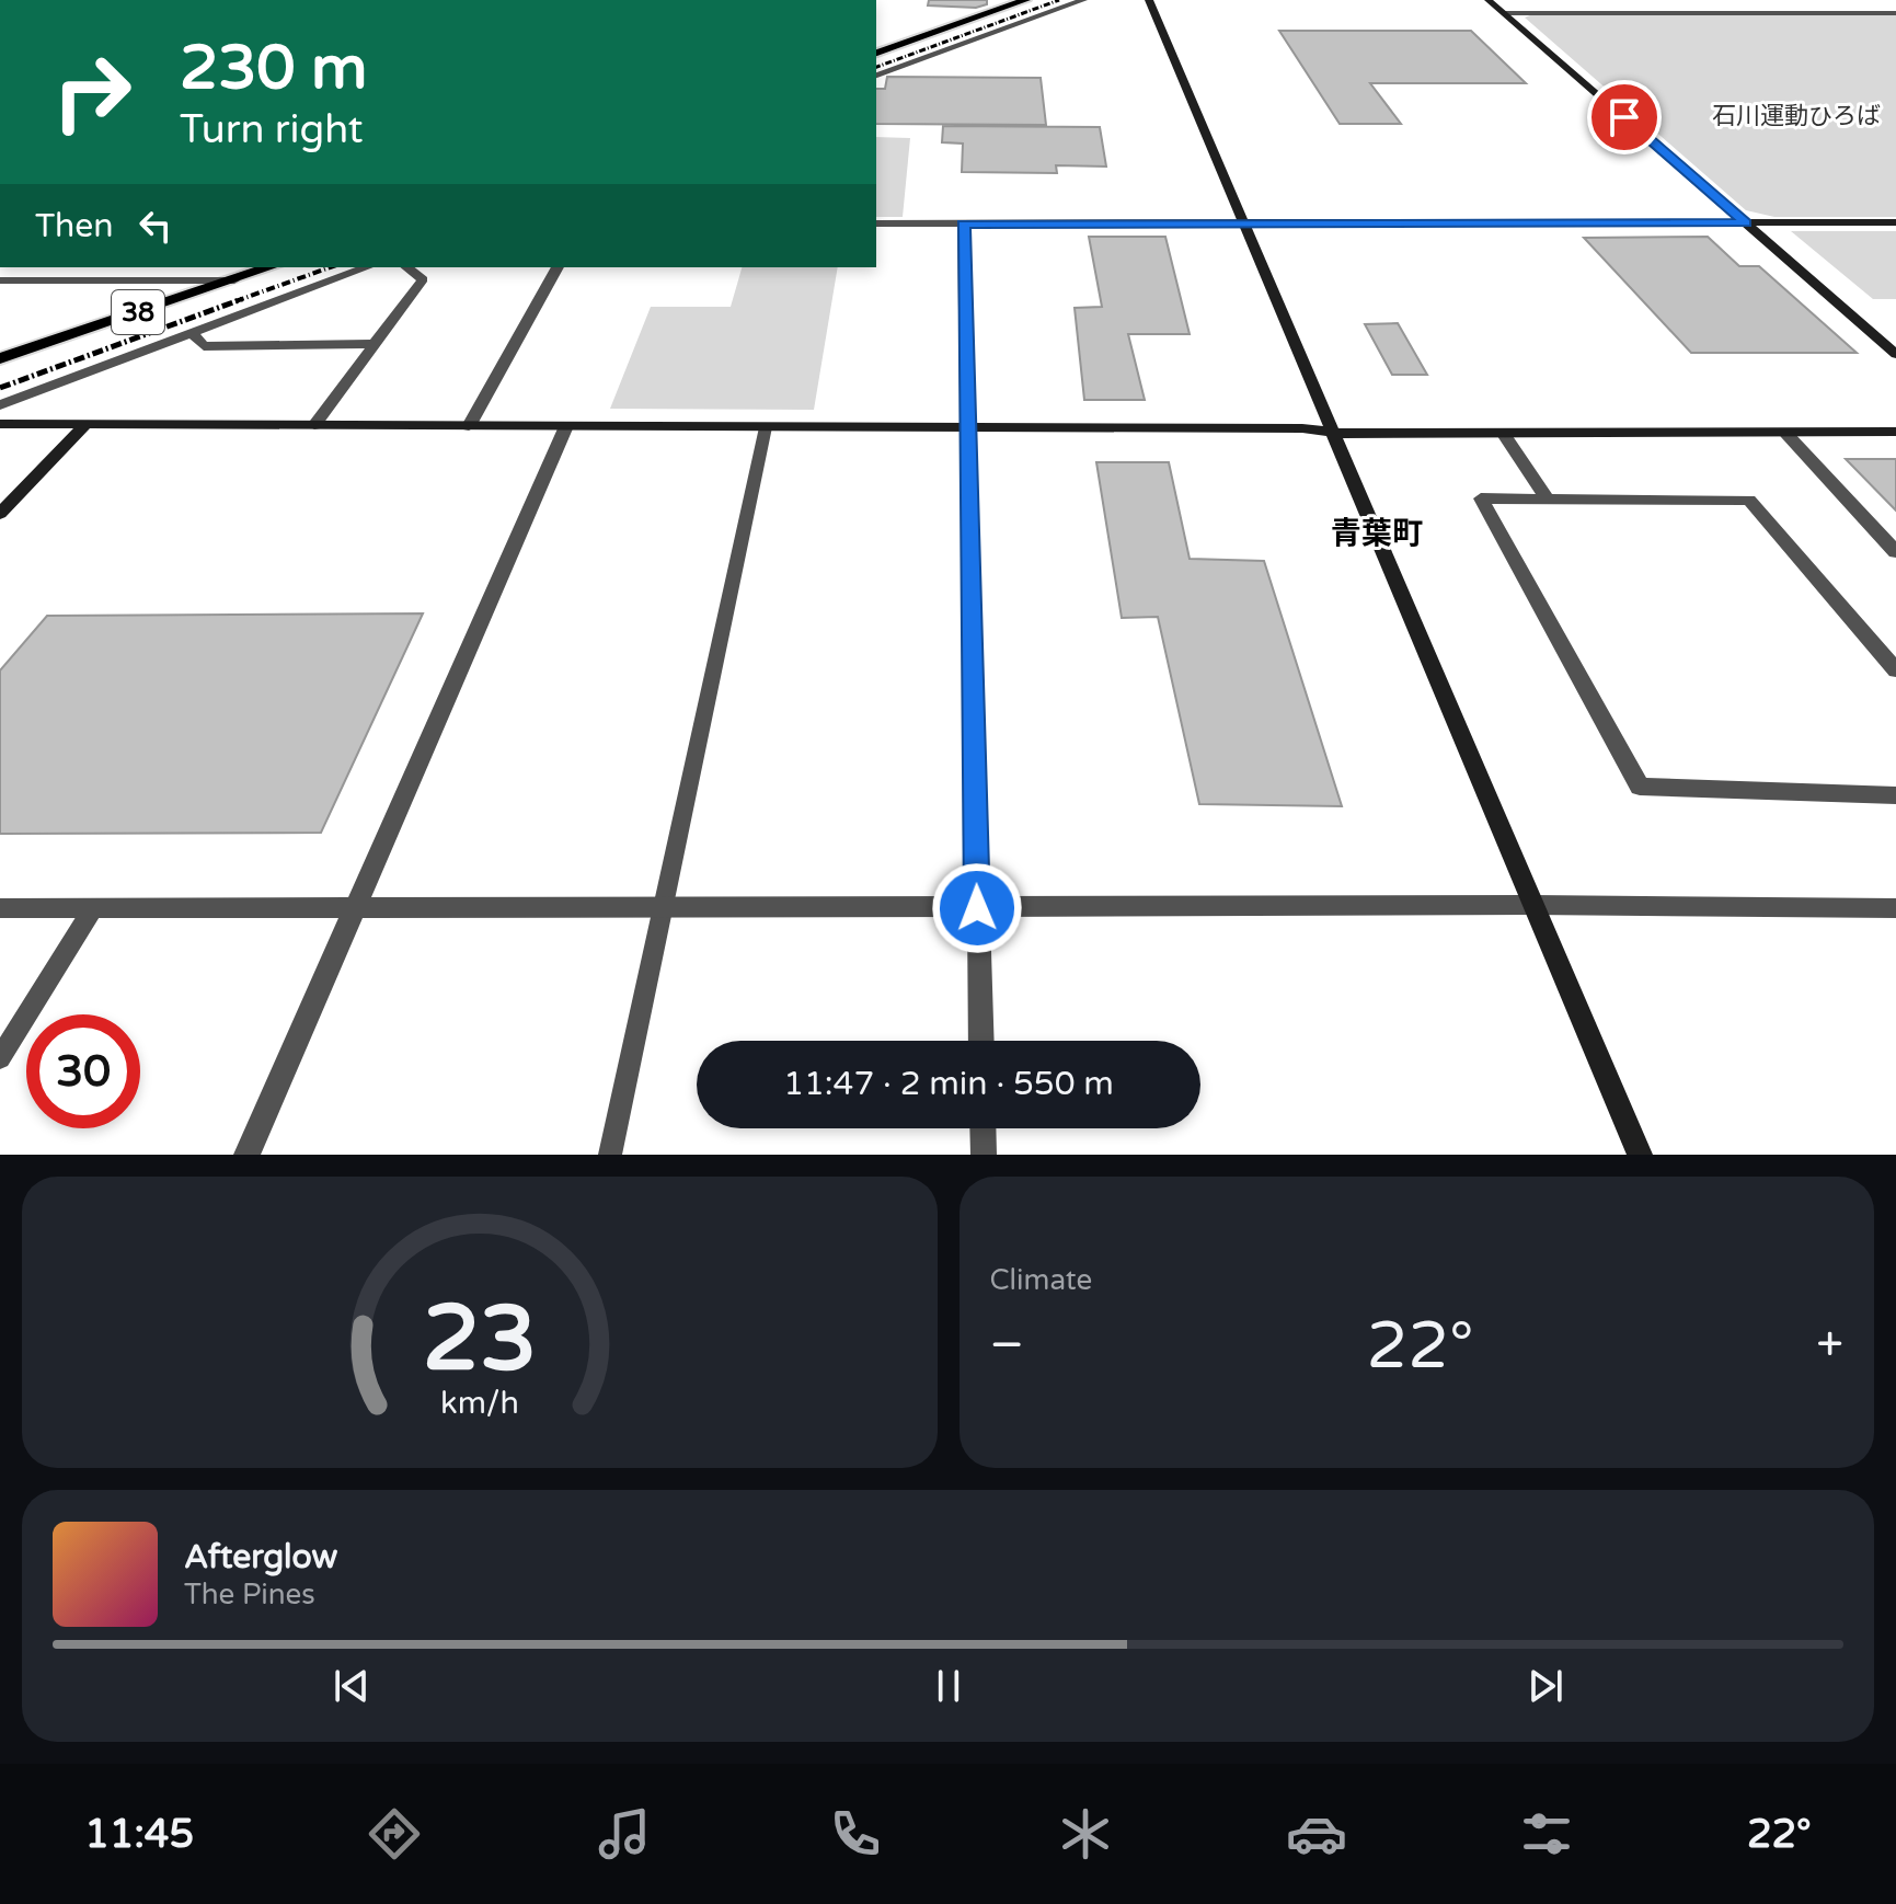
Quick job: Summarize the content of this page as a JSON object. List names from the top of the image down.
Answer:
{
  "streets": {
    "main road": ["38"]
  },
  "districts": ["青葉町"],
  "parks": ["石川運動ひろば"],
  "page": {
    "turn": ["230 m", "Turn right"],
    "then": "Then",
    "limit": "30",
    "trip": "11:47 · 2 min · 550 m",
    "tile": "Climate",
    "heat": ["−", "22°", "+"],
    "song": ["Afterglow", "The Pines"],
    "tabs": ["11:45", "22°"],
    "gauge": ["23", "km/h"]
  }
}
